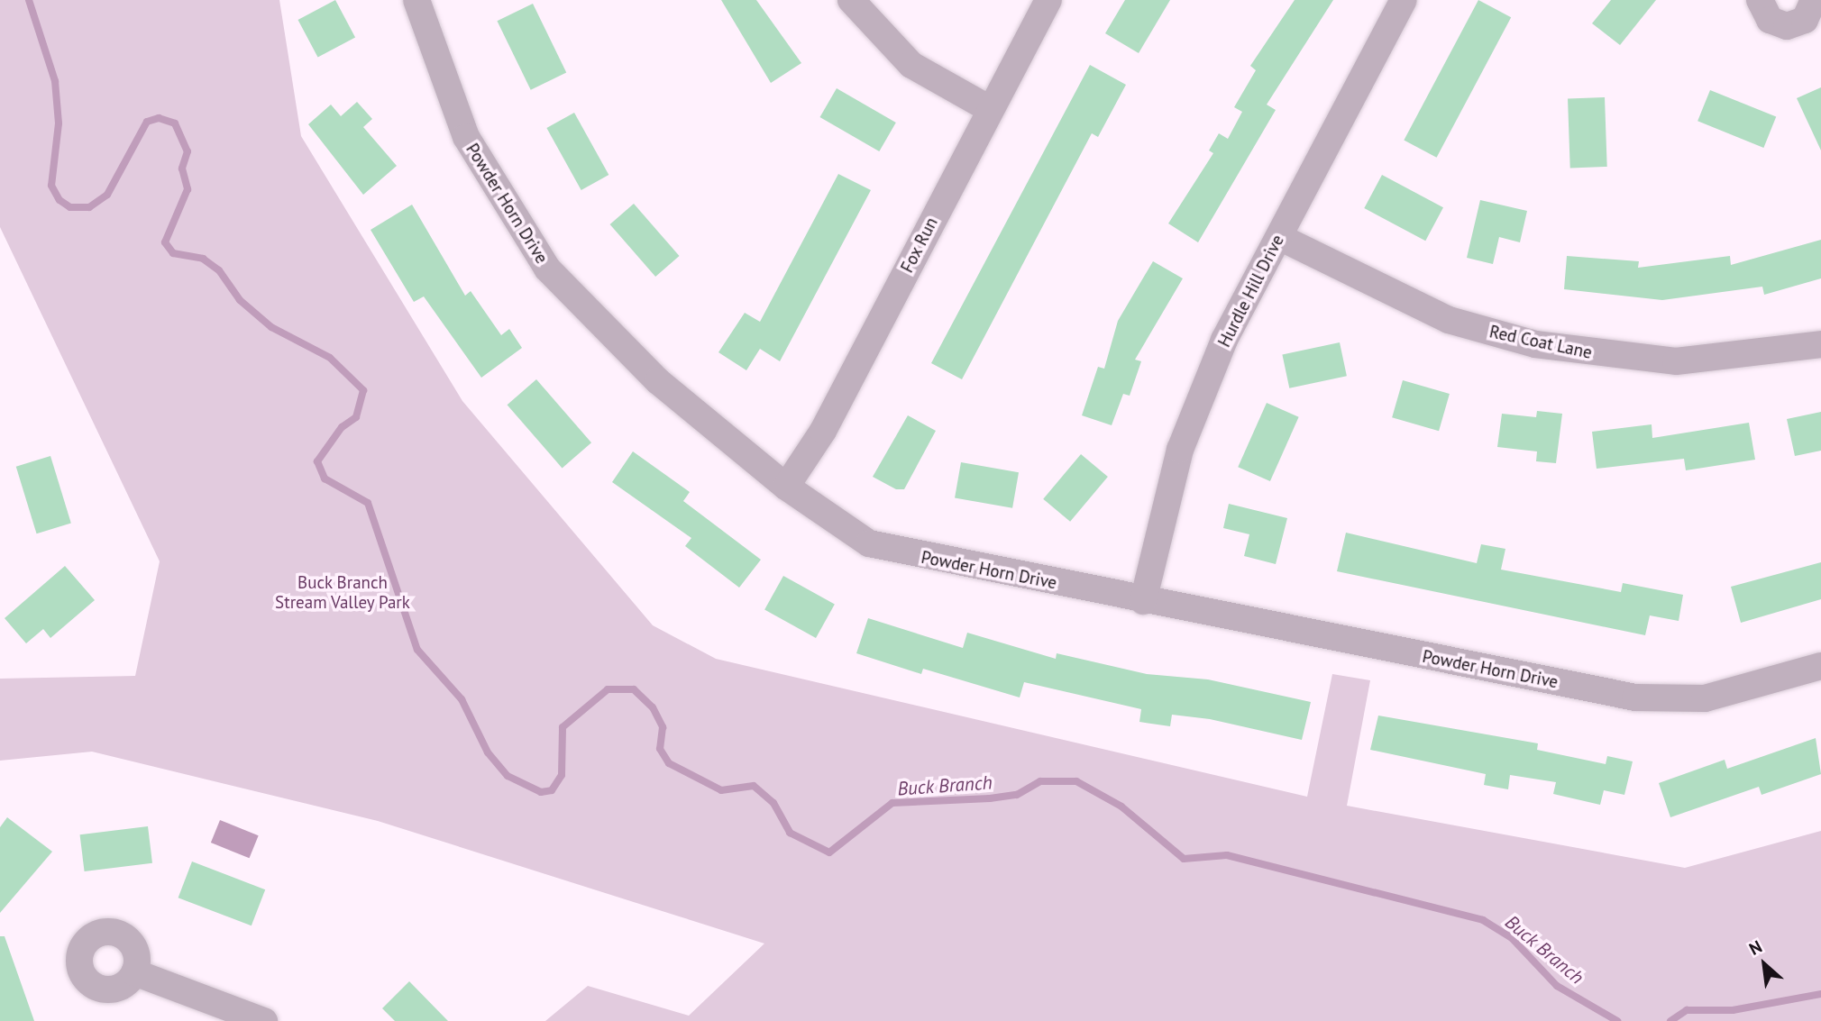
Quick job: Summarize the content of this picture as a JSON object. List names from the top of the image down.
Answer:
{
  "streets": {
    "street": [
      "Powder Horn Drive",
      "Fox Run",
      "Hurdle Hill Drive",
      "Red Coat Lane"
    ]
  },
  "crossings": [
    ["Powder Horn Drive", "Fox Run"],
    ["Powder Horn Drive", "Hurdle Hill Drive"],
    ["Hurdle Hill Drive", "Red Coat Lane"]
  ],
  "water": ["Buck Branch"],
  "parks": ["Buck Branch Stream Valley Park"],
  "north": "top left"
}
